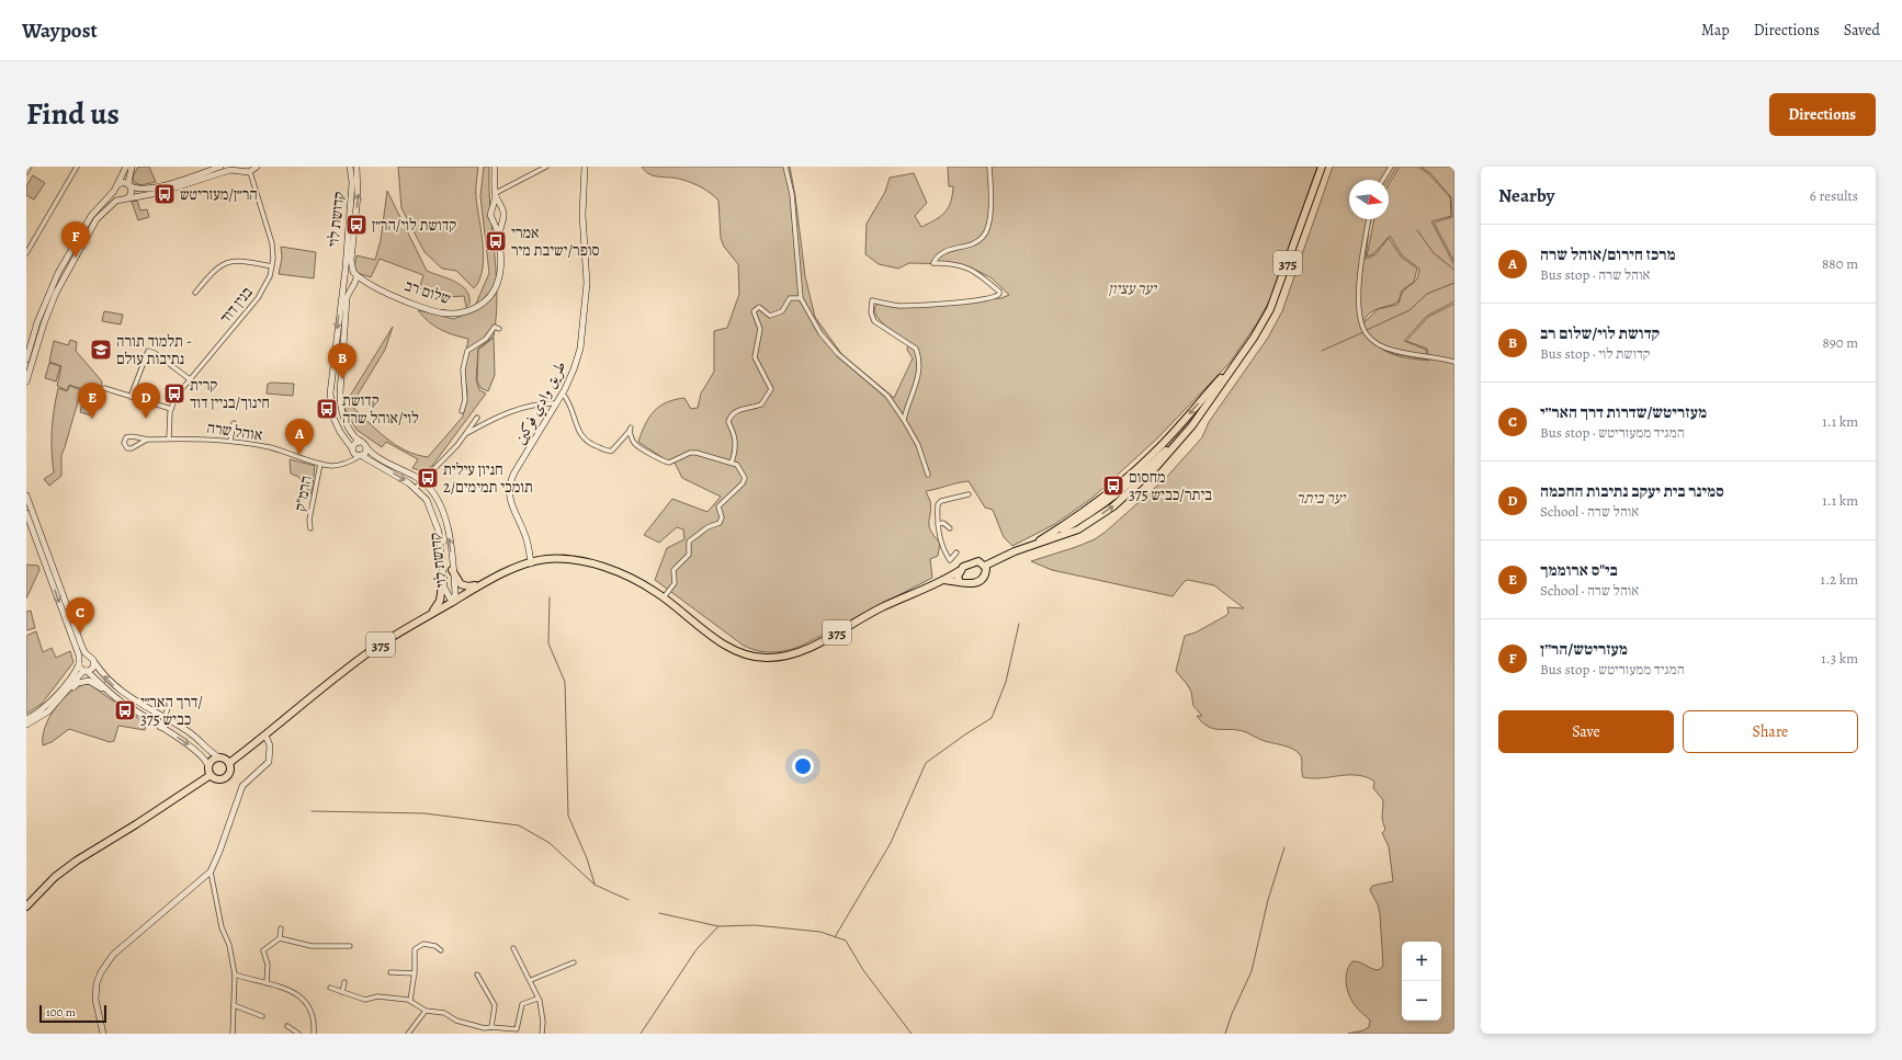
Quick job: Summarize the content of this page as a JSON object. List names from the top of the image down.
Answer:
{
  "streets": {
    "main road": ["375"],
    "street": [
      "קדושת לוי",
      "שלום רב",
      "בנין דוד",
      "طريق وادي فوکين",
      "אוהל שרה",
      "הרמ\"ק"
    ]
  },
  "crossings": [
    ["קדושת לוי", "375"],
    ["קדושת לוי", "שלום רב"],
    ["קדושת לוי", "אוהל שרה"],
    ["375", "طريق وادي فوکين"],
    ["בנין דוד", "אוהל שרה"],
    ["אוהל שרה", "הרמ\"ק"]
  ],
  "parks": ["יער עציון", "יער ביתר"],
  "places": {
    "bus stop": [
      "הר״ן/מעזריטש",
      "קדושת לוי/הר״ן",
      "אמרי סופר/ישיבת מיר",
      "קרית חינוך/בניין דוד",
      "קדושת לוי/אוהל שרה",
      "חניון עילית 2/תומכי תמימים",
      "מחסום ביתר/כביש 375",
      "דרך האר״י/ כביש 375"
    ],
    "school or university": ["תלמוד תורה - נתיבות עולם"]
  },
  "scale_bar": "100 m",
  "north": "right",
  "page": {
    "header": "Waypost",
    "nav": ["Map", "Directions", "Saved"],
    "title": "Find us",
    "buttons": [
      "Directions",
      ["Save", "Share"]
    ],
    "heading": ["Nearby", "6 results"],
    "pins": [
      "F",
      "B",
      "D",
      "E",
      "A",
      "C"
    ],
    "list": [
      {
        "mark": "A",
        "name": "מרכז חירום/אוהל שרה",
        "note": "Bus stop · אוהל שרה",
        "value": "880 m"
      },
      {
        "mark": "B",
        "name": "קדושת לוי/שלום רב",
        "note": "Bus stop · קדושת לוי",
        "value": "890 m"
      },
      {
        "mark": "C",
        "name": "מעזריטש/שדרות דרך האר״י",
        "note": "Bus stop · המגיד ממעזריטש",
        "value": "1.1 km"
      },
      {
        "mark": "D",
        "name": "סמינר בית יעקב נתיבות החכמה",
        "note": "School · אוהל שרה",
        "value": "1.1 km"
      },
      {
        "mark": "E",
        "name": "בי\"ס ארוממך",
        "note": "School · אוהל שרה",
        "value": "1.2 km"
      },
      {
        "mark": "F",
        "name": "מעזריטש/הר״ן",
        "note": "Bus stop · המגיד ממעזריטש",
        "value": "1.3 km"
      }
    ],
    "map_buttons": ["+", "−"],
    "scale": "100 m"
  }
}
